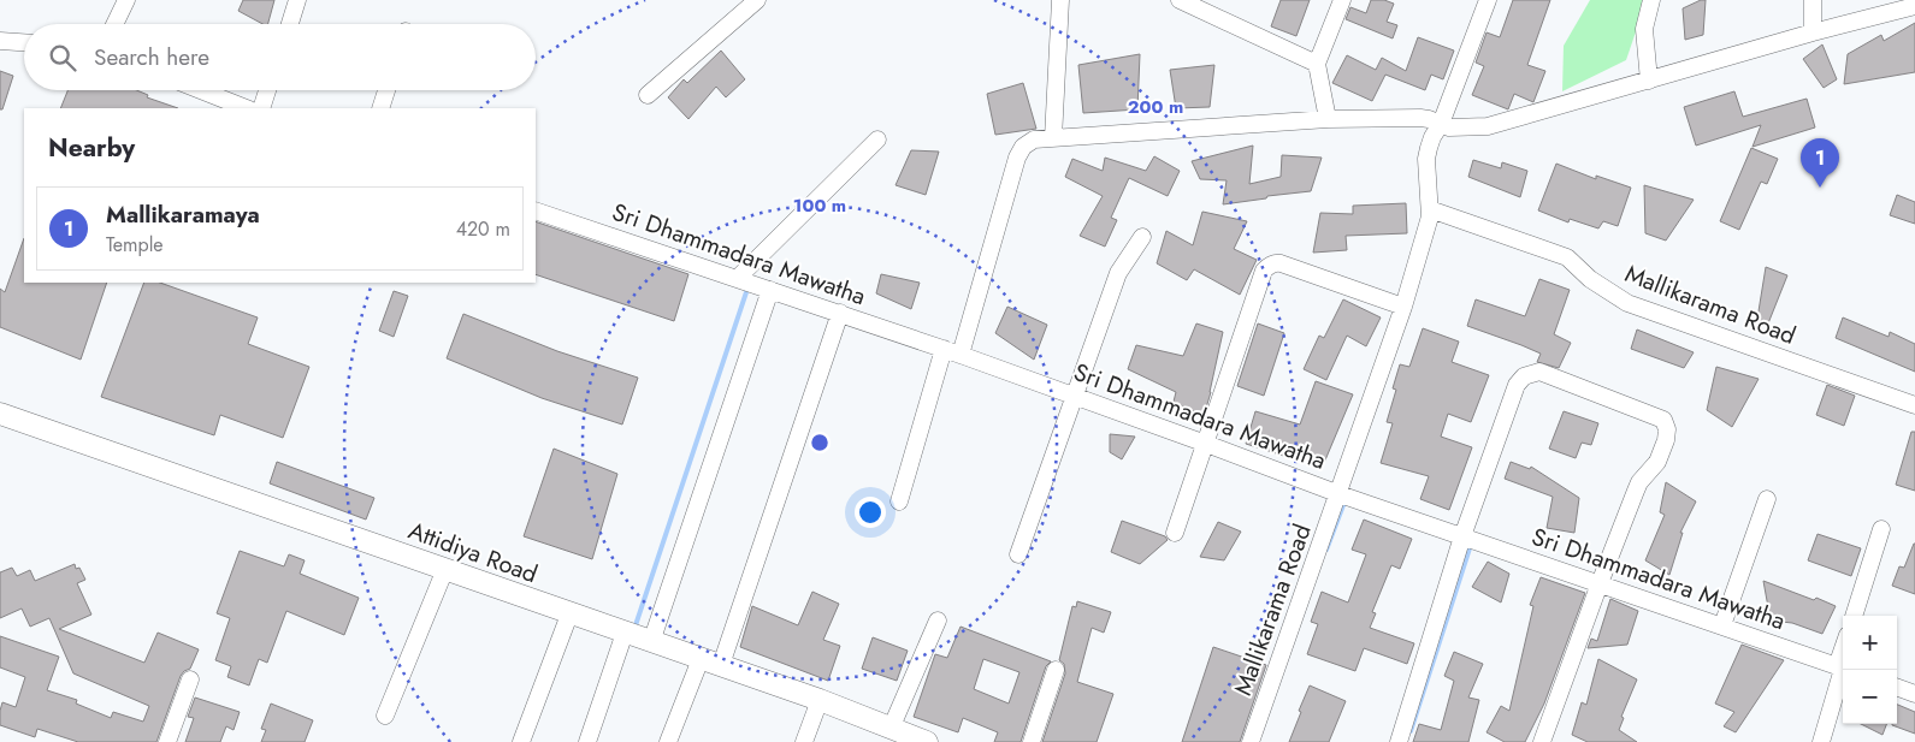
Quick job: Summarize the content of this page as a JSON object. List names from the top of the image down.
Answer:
{
  "streets": {
    "main road": ["Attidiya Road"],
    "street": ["Sri Dhammadara Mawatha", "Mallikarama Road"]
  },
  "crossings": [
    ["Sri Dhammadara Mawatha", "Mallikarama Road"]
  ],
  "page": {
    "search": "Search here",
    "heading": "Nearby",
    "pins": "1",
    "list": [
      {
        "mark": "1",
        "name": "Mallikaramaya",
        "note": "Temple",
        "value": "420 m"
      }
    ],
    "map_buttons": ["+", "−"]
  },
  "rings": ["200 m", "100 m"]
}
